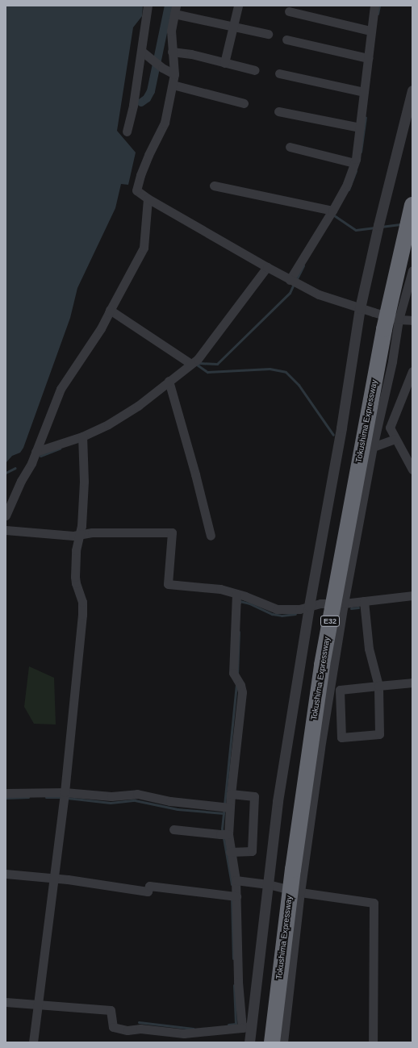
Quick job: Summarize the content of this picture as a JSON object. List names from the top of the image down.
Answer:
{
  "streets": {
    "highway": ["Tokushima Expressway", "E32"]
  }
}
